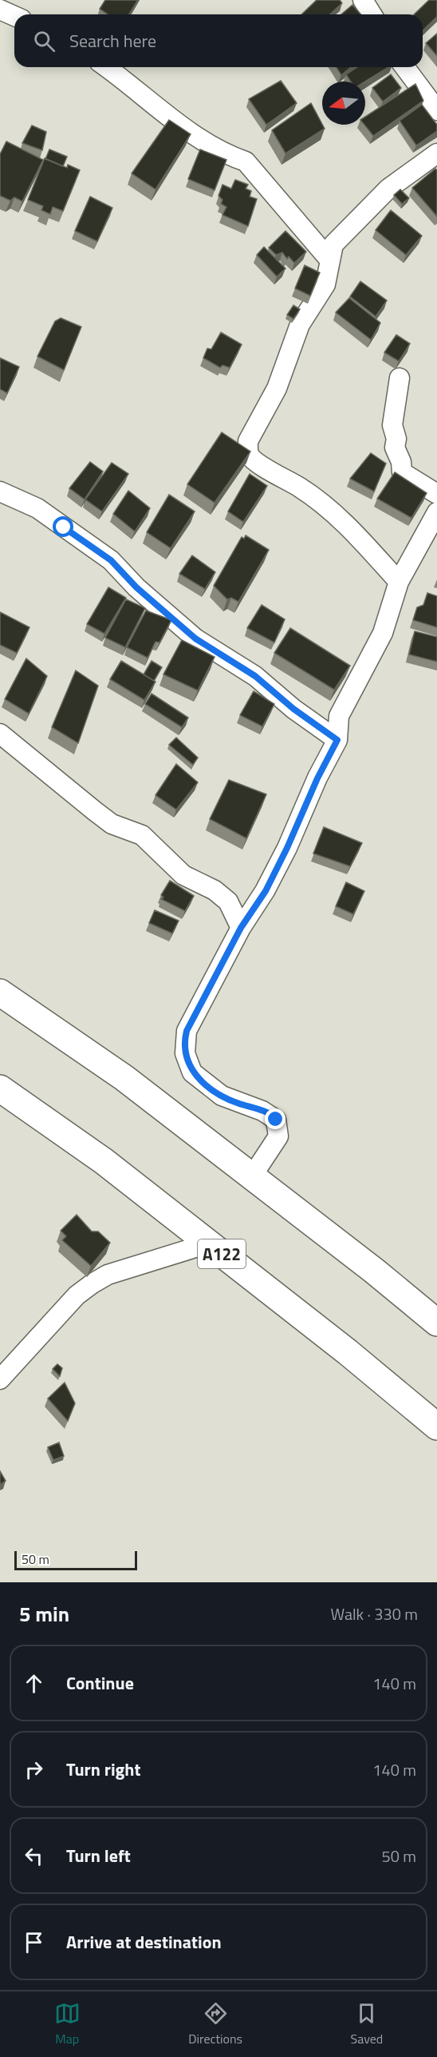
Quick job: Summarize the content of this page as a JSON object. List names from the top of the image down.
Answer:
{
  "streets": {
    "highway": ["A122"]
  },
  "scale_bar": "50 m",
  "north": "left",
  "page": {
    "search": "Search here",
    "scale": "50 m",
    "heading": ["5 min", "Walk · 330 m"],
    "list": [
      ["Continue", "140 m"],
      ["Turn right", "140 m"],
      ["Turn left", "50 m"],
      "Arrive at destination"
    ],
    "nav": ["Map", "Directions", "Saved"]
  }
}
